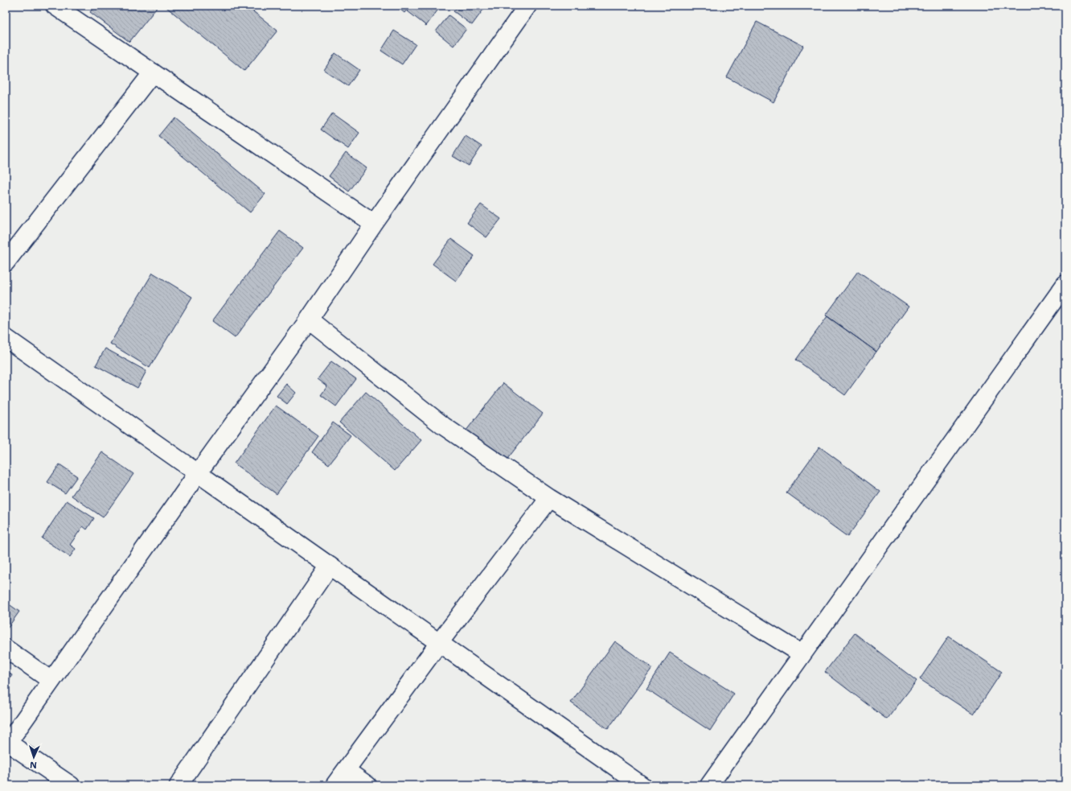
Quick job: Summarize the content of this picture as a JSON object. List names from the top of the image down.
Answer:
{
  "north": "bottom"
}
